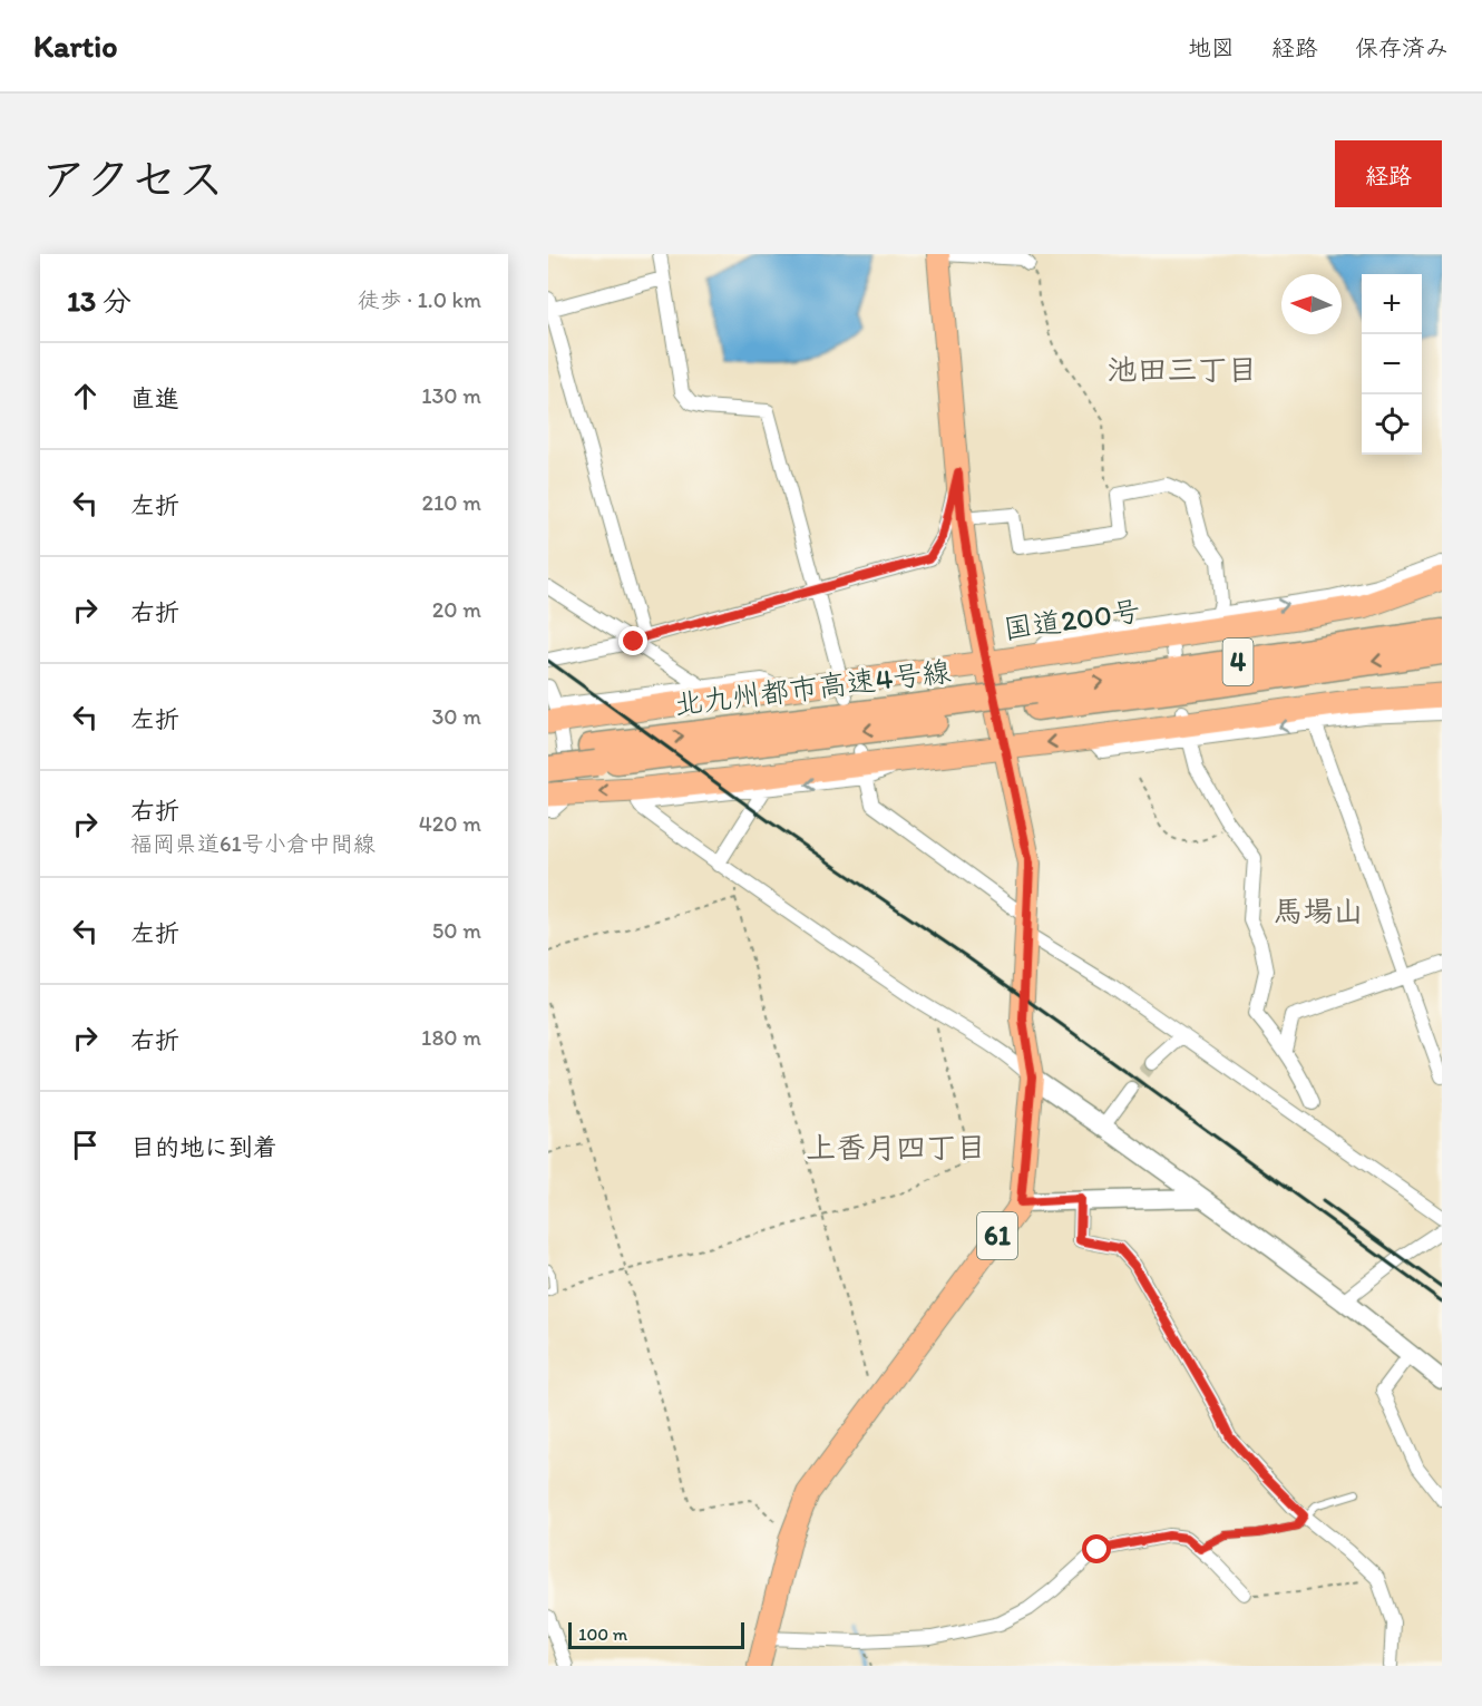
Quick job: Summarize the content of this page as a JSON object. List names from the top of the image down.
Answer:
{
  "streets": {
    "highway": ["国道200号", "4", "北九州都市高速4号線"],
    "main road": ["61"]
  },
  "crossings": [
    ["国道200号", "61"]
  ],
  "districts": ["池田三丁目", "馬場山", "上香月四丁目"],
  "scale_bar": "100 m",
  "north": "left",
  "page": {
    "header": "Kartio",
    "nav": ["地図", "経路", "保存済み"],
    "title": "アクセス",
    "buttons": "経路",
    "heading": ["13 分", "徒歩 · 1.0 km"],
    "map_buttons": ["+", "−"],
    "list": [
      ["直進", "130 m"],
      ["左折", "210 m"],
      ["右折", "20 m"],
      ["左折", "30 m"],
      ["右折", "福岡県道61号小倉中間線", "420 m"],
      ["左折", "50 m"],
      ["右折", "180 m"],
      "目的地に到着"
    ],
    "scale": "100 m"
  }
}
